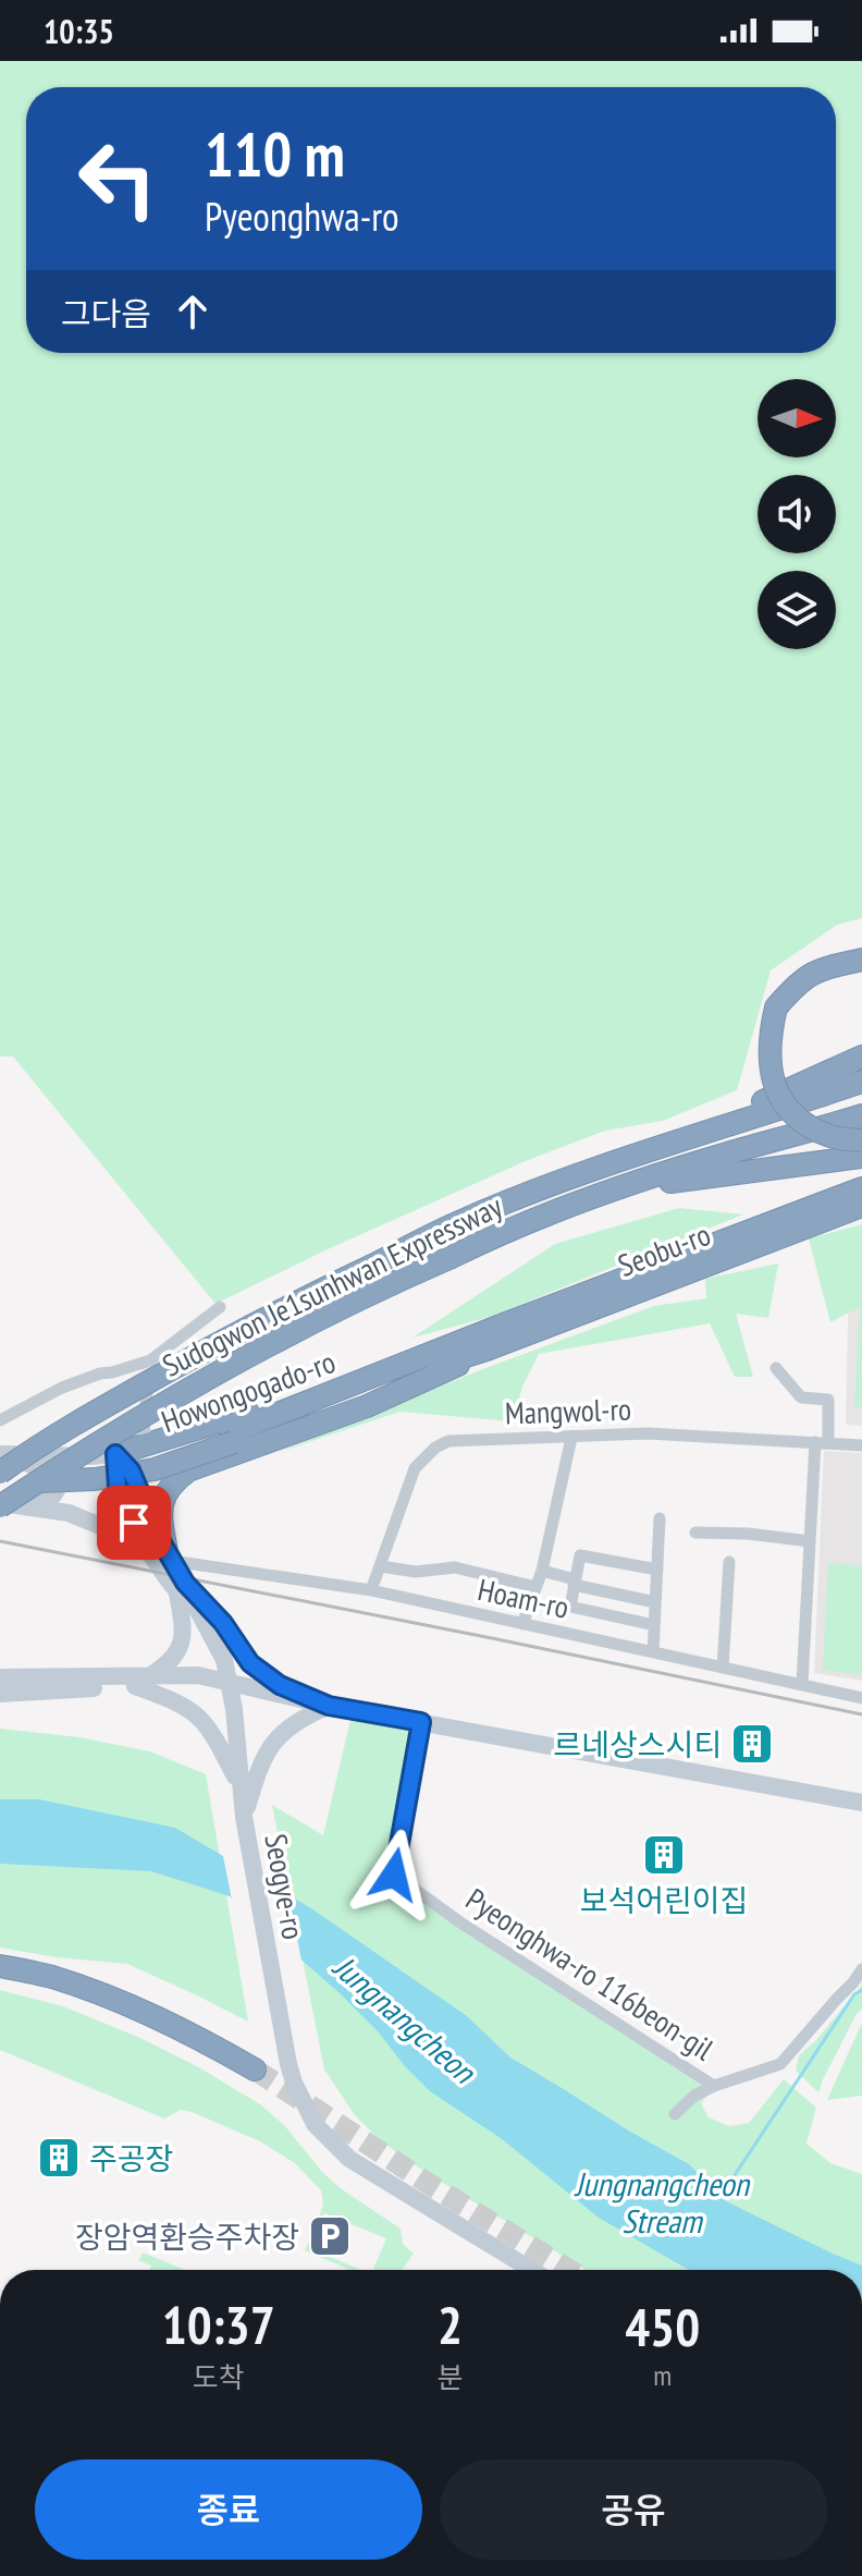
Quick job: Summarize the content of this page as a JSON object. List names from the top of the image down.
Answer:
{
  "streets": {
    "highway": ["Seobu-ro", "Sudogwon Je1sunhwan Expressway", "Howongogado-ro"],
    "main road": ["Seogye-ro"],
    "street": ["Mangwol-ro", "Hoam-ro", "Pyeonghwa-ro 116beon-gil"]
  },
  "crossings": [
    ["Seobu-ro", "Howongogado-ro"],
    ["Sudogwon Je1sunhwan Expressway", "Howongogado-ro"],
    ["Mangwol-ro", "Hoam-ro"]
  ],
  "water": ["Jungnangcheon", "Jungnangcheon Stream"],
  "places": {
    "building": ["르네상스시티", "보석어린이집", "주공장"],
    "parking": ["장암역환승주차장"]
  },
  "north": "right",
  "page": {
    "status": "10:35",
    "turn": ["110 m", "Pyeonghwa-ro"],
    "then": "그다음",
    "eta": [
      "10:37",
      "도착",
      "2",
      "분",
      "450",
      "m"
    ],
    "buttons": ["종료", "공유"]
  }
}
